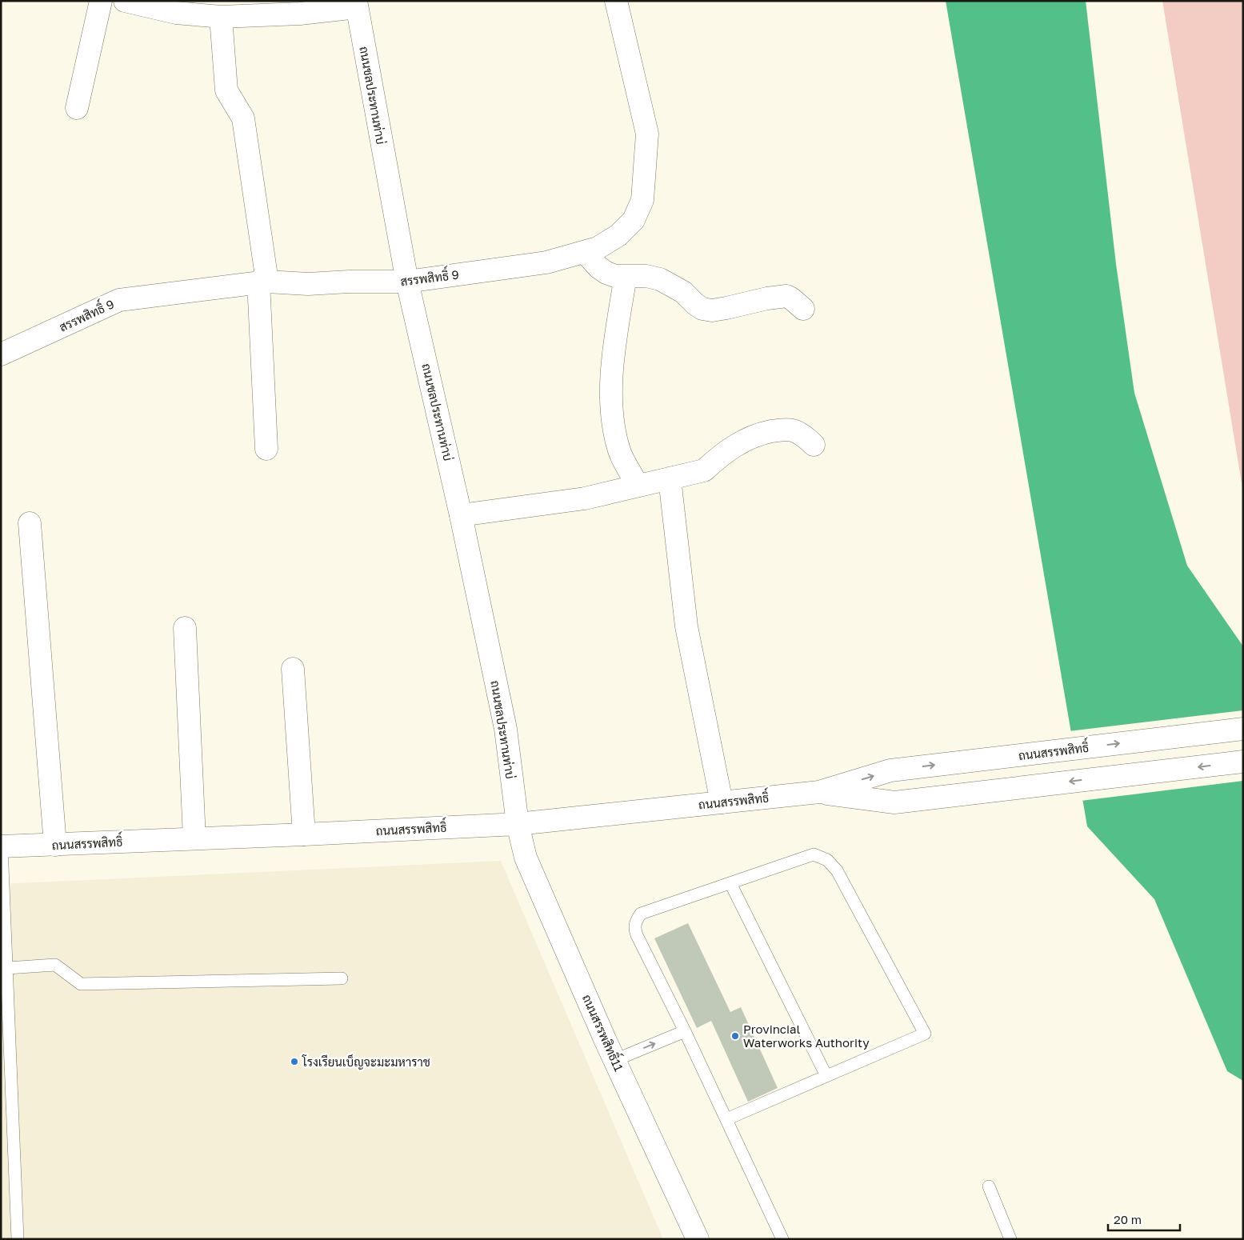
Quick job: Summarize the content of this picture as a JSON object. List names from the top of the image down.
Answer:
{
  "streets": {
    "street": [
      "ถนนชลประทานท่าบ่",
      "สรรพสิทธิ์ 9",
      "ถนนสรรพสิทธิ์",
      "ถนนสรรพสิทธิ์11"
    ]
  },
  "crossings": [
    ["ถนนชลประทานท่าบ่", "สรรพสิทธิ์ 9"],
    ["ถนนชลประทานท่าบ่", "ถนนสรรพสิทธิ์"],
    ["ถนนชลประทานท่าบ่", "ถนนสรรพสิทธิ์11"],
    ["ถนนสรรพสิทธิ์", "ถนนสรรพสิทธิ์11"]
  ],
  "places": ["Provincial Waterworks Authority", "โรงเรียนเบ็ญจะมะมหาราช"],
  "scale_bar": "20 m"
}
